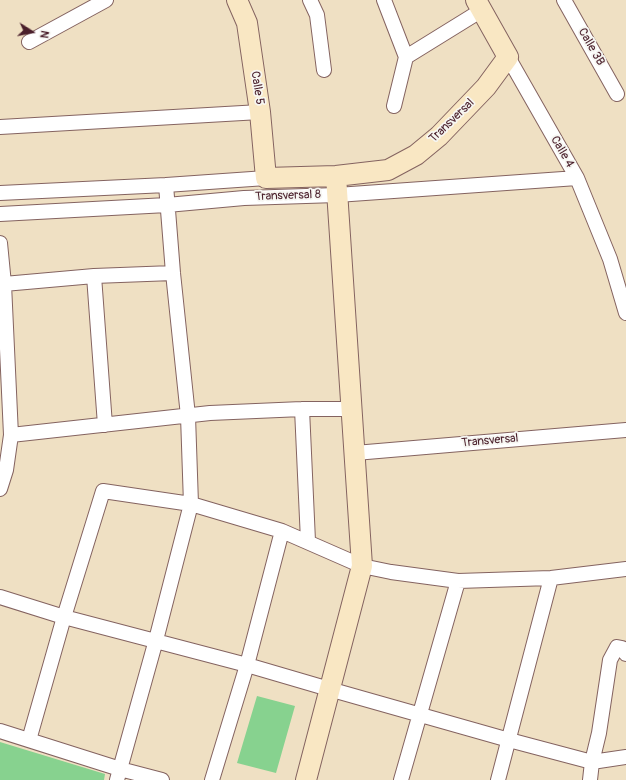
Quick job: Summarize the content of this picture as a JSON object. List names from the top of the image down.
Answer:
{
  "streets": {
    "street": [
      "Calle 3B",
      "Calle 5",
      "Transversal",
      "Calle 4",
      "Transversal 8"
    ]
  },
  "crossings": [
    ["Calle 5", "Transversal 8"],
    ["Transversal", "Calle 4"],
    ["Transversal", "Transversal 8"],
    ["Calle 4", "Transversal 8"]
  ],
  "north": "right"
}
